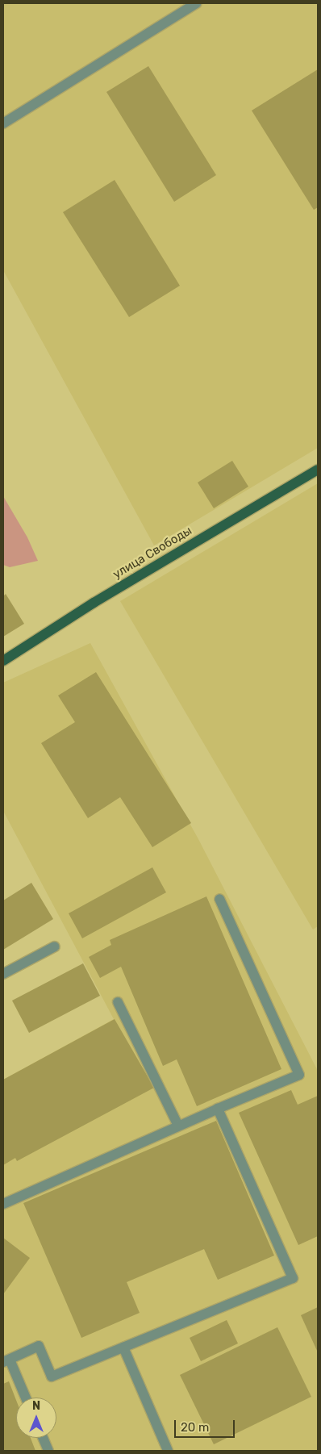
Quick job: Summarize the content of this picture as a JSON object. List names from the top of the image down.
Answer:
{
  "streets": {
    "main road": ["улица Свободы"]
  },
  "scale_bar": "20 m",
  "north": "top"
}
